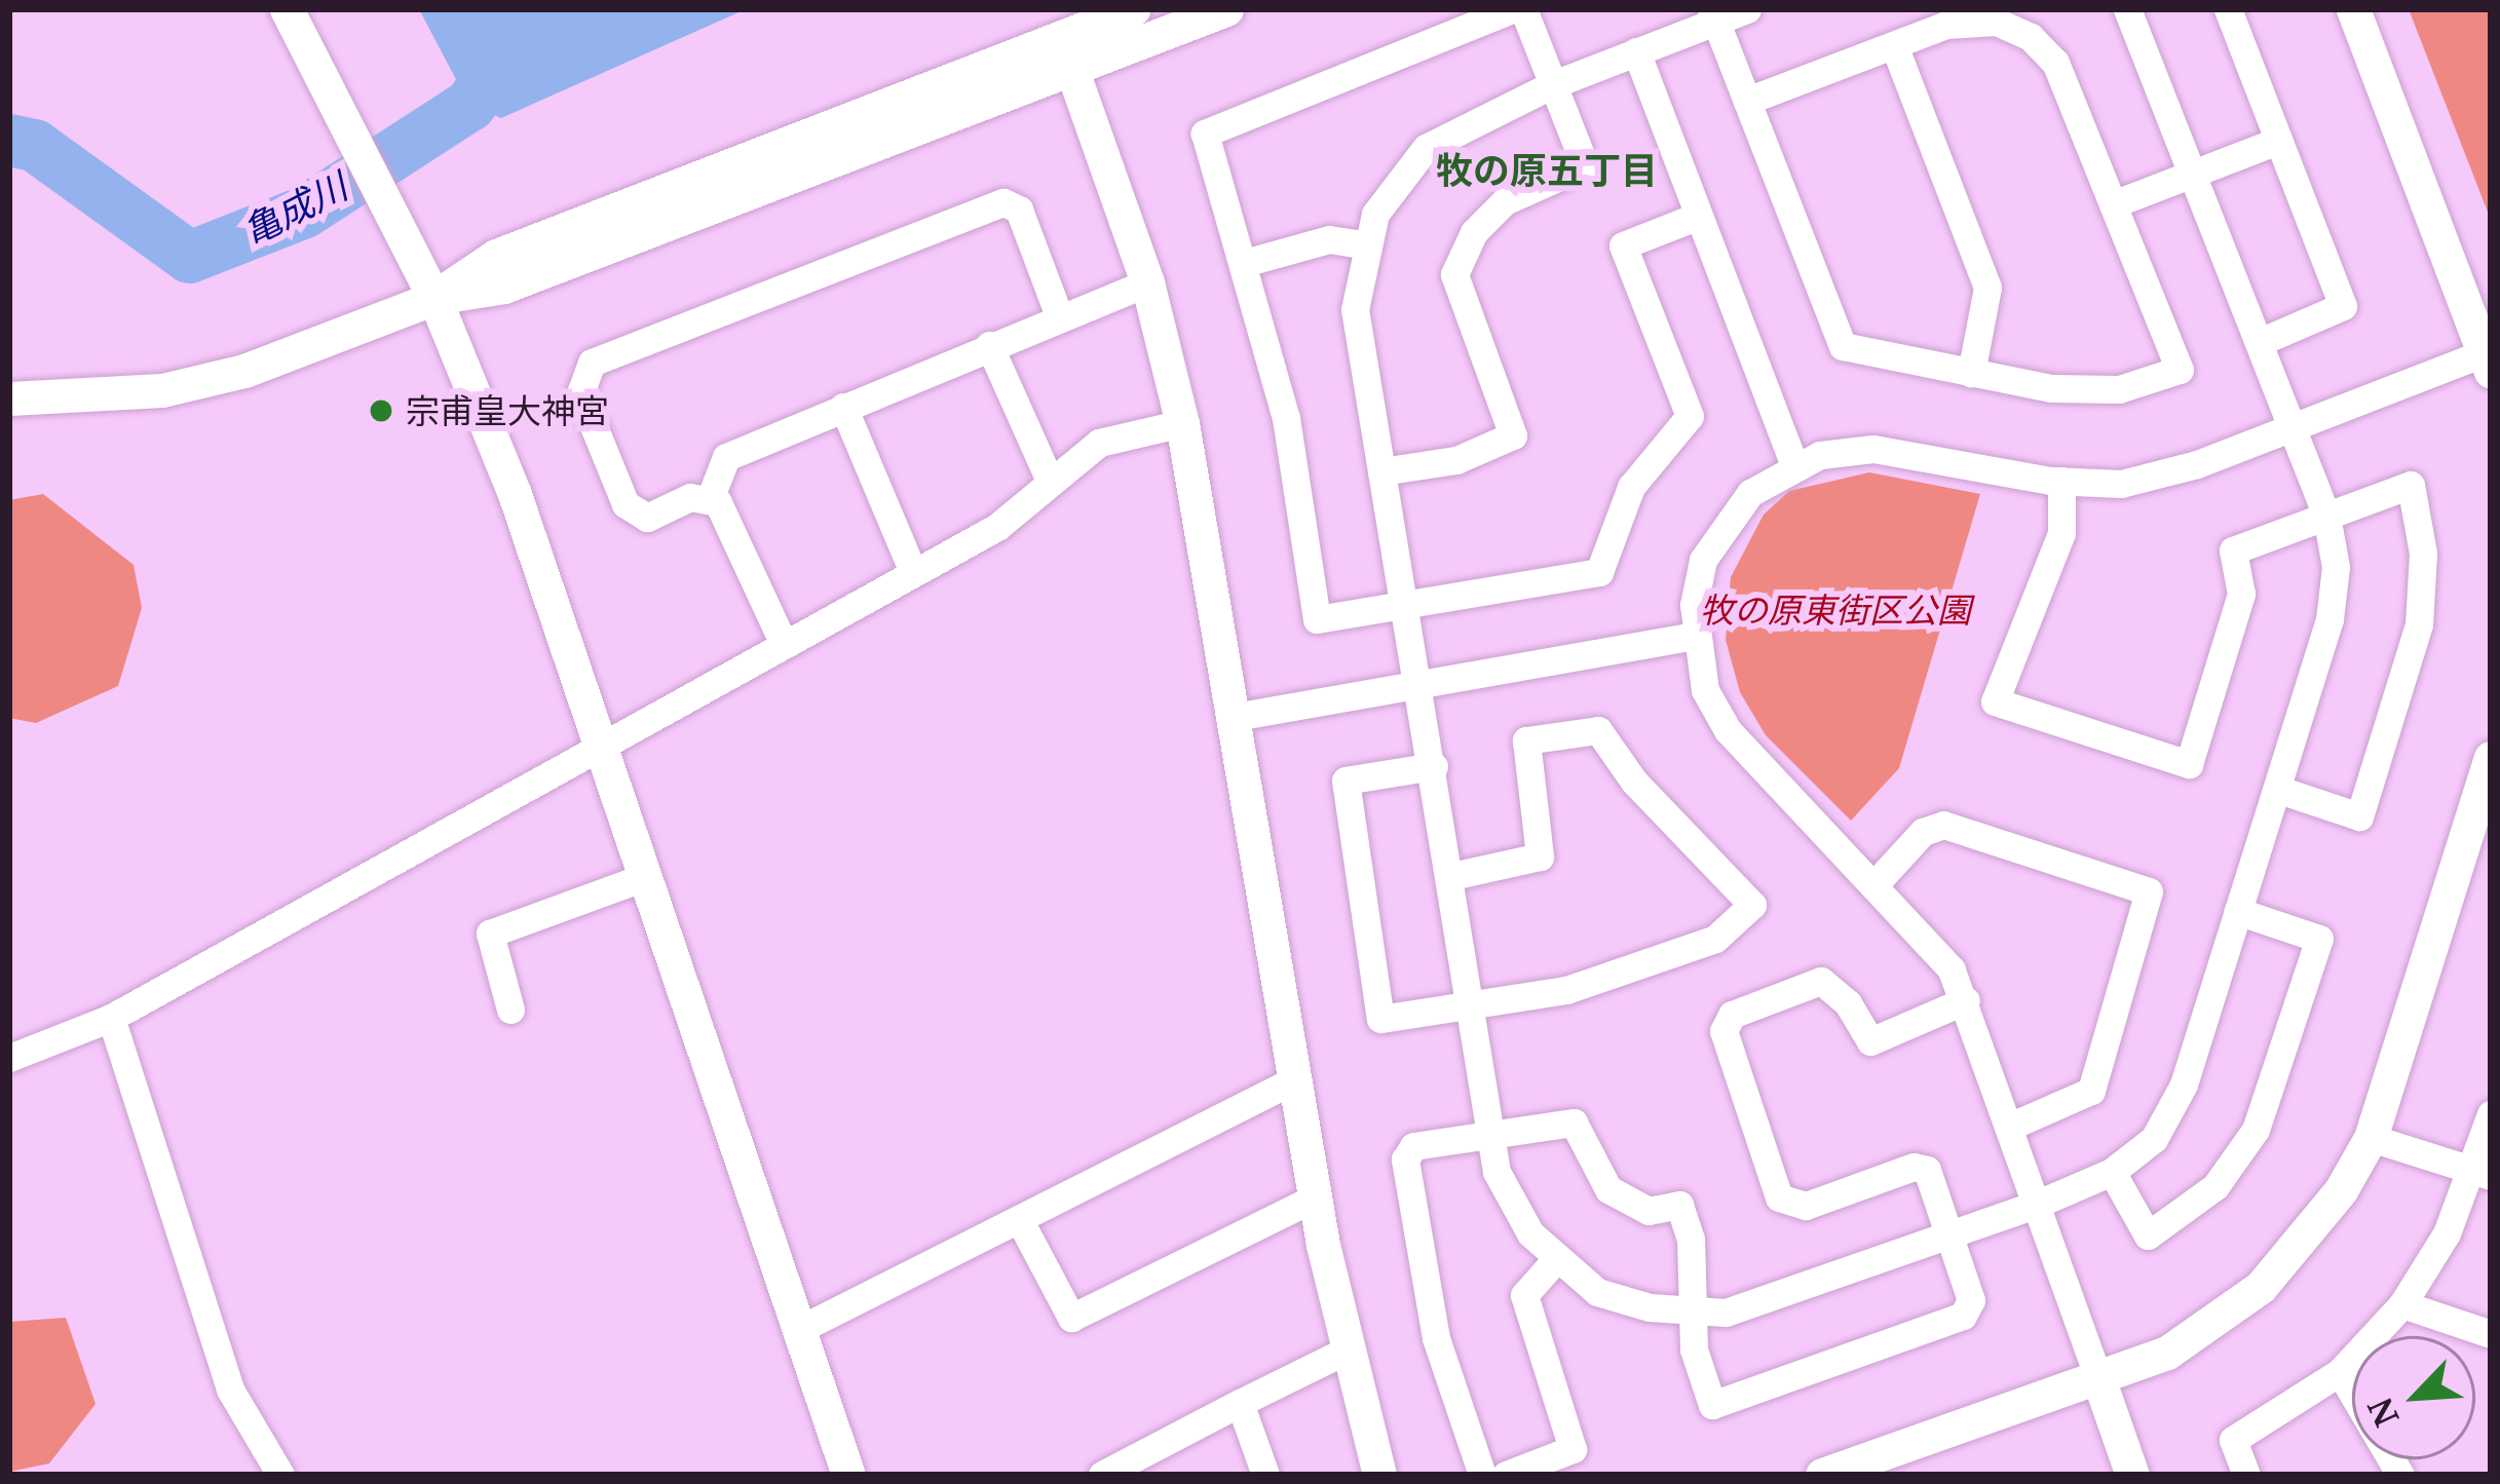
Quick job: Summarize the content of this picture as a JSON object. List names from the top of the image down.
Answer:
{
  "districts": ["牧の原五丁目"],
  "water": ["亀成川"],
  "parks": ["牧の原東街区公園"],
  "places": ["宗甫皇大神宮"],
  "north": "bottom left"
}
